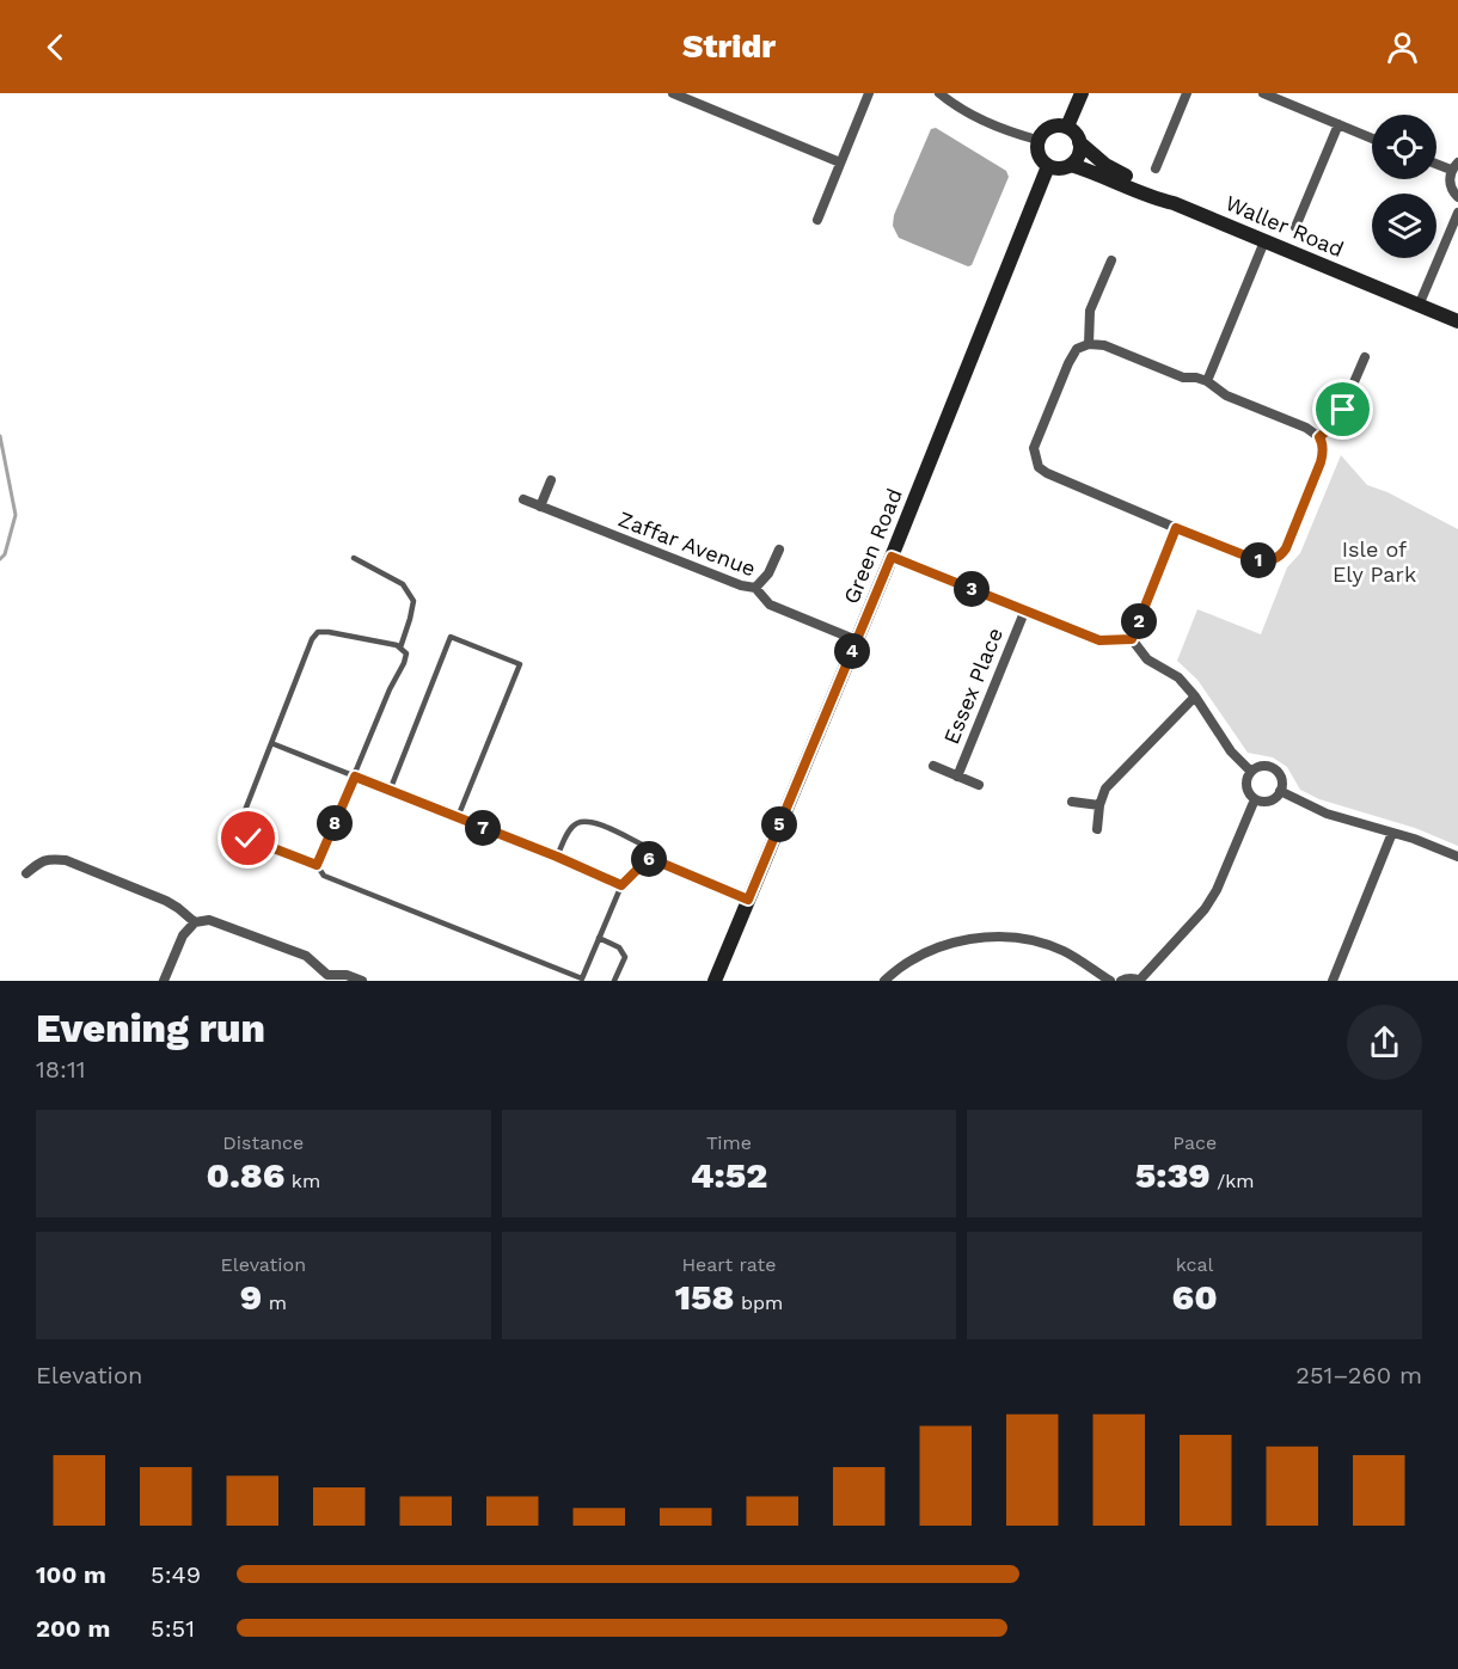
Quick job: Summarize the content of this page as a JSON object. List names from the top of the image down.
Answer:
{
  "streets": {
    "street": [
      "Waller Road",
      "Zaffar Avenue",
      "Green Road",
      "Essex Place"
    ]
  },
  "crossings": [
    ["Waller Road", "Green Road"],
    ["Zaffar Avenue", "Green Road"]
  ],
  "parks": ["Isle of Ely Park"],
  "page": {
    "header": "Stridr",
    "pins": [
      "1",
      "3",
      "2",
      "4",
      "8",
      "5",
      "7",
      "6"
    ],
    "heading": ["Evening run", "18:11"],
    "stats": [
      ["Distance", "0.86 km"],
      ["Time", "4:52"],
      ["Pace", "5:39 /km"],
      ["Elevation", "9 m"],
      ["Heart rate", "158 bpm"],
      ["kcal", "60"]
    ],
    "chart": ["Elevation", "251–260 m"],
    "list": [
      {
        "name": "100 m",
        "note": "5:49"
      },
      {
        "name": "200 m",
        "note": "5:51"
      }
    ]
  }
}
